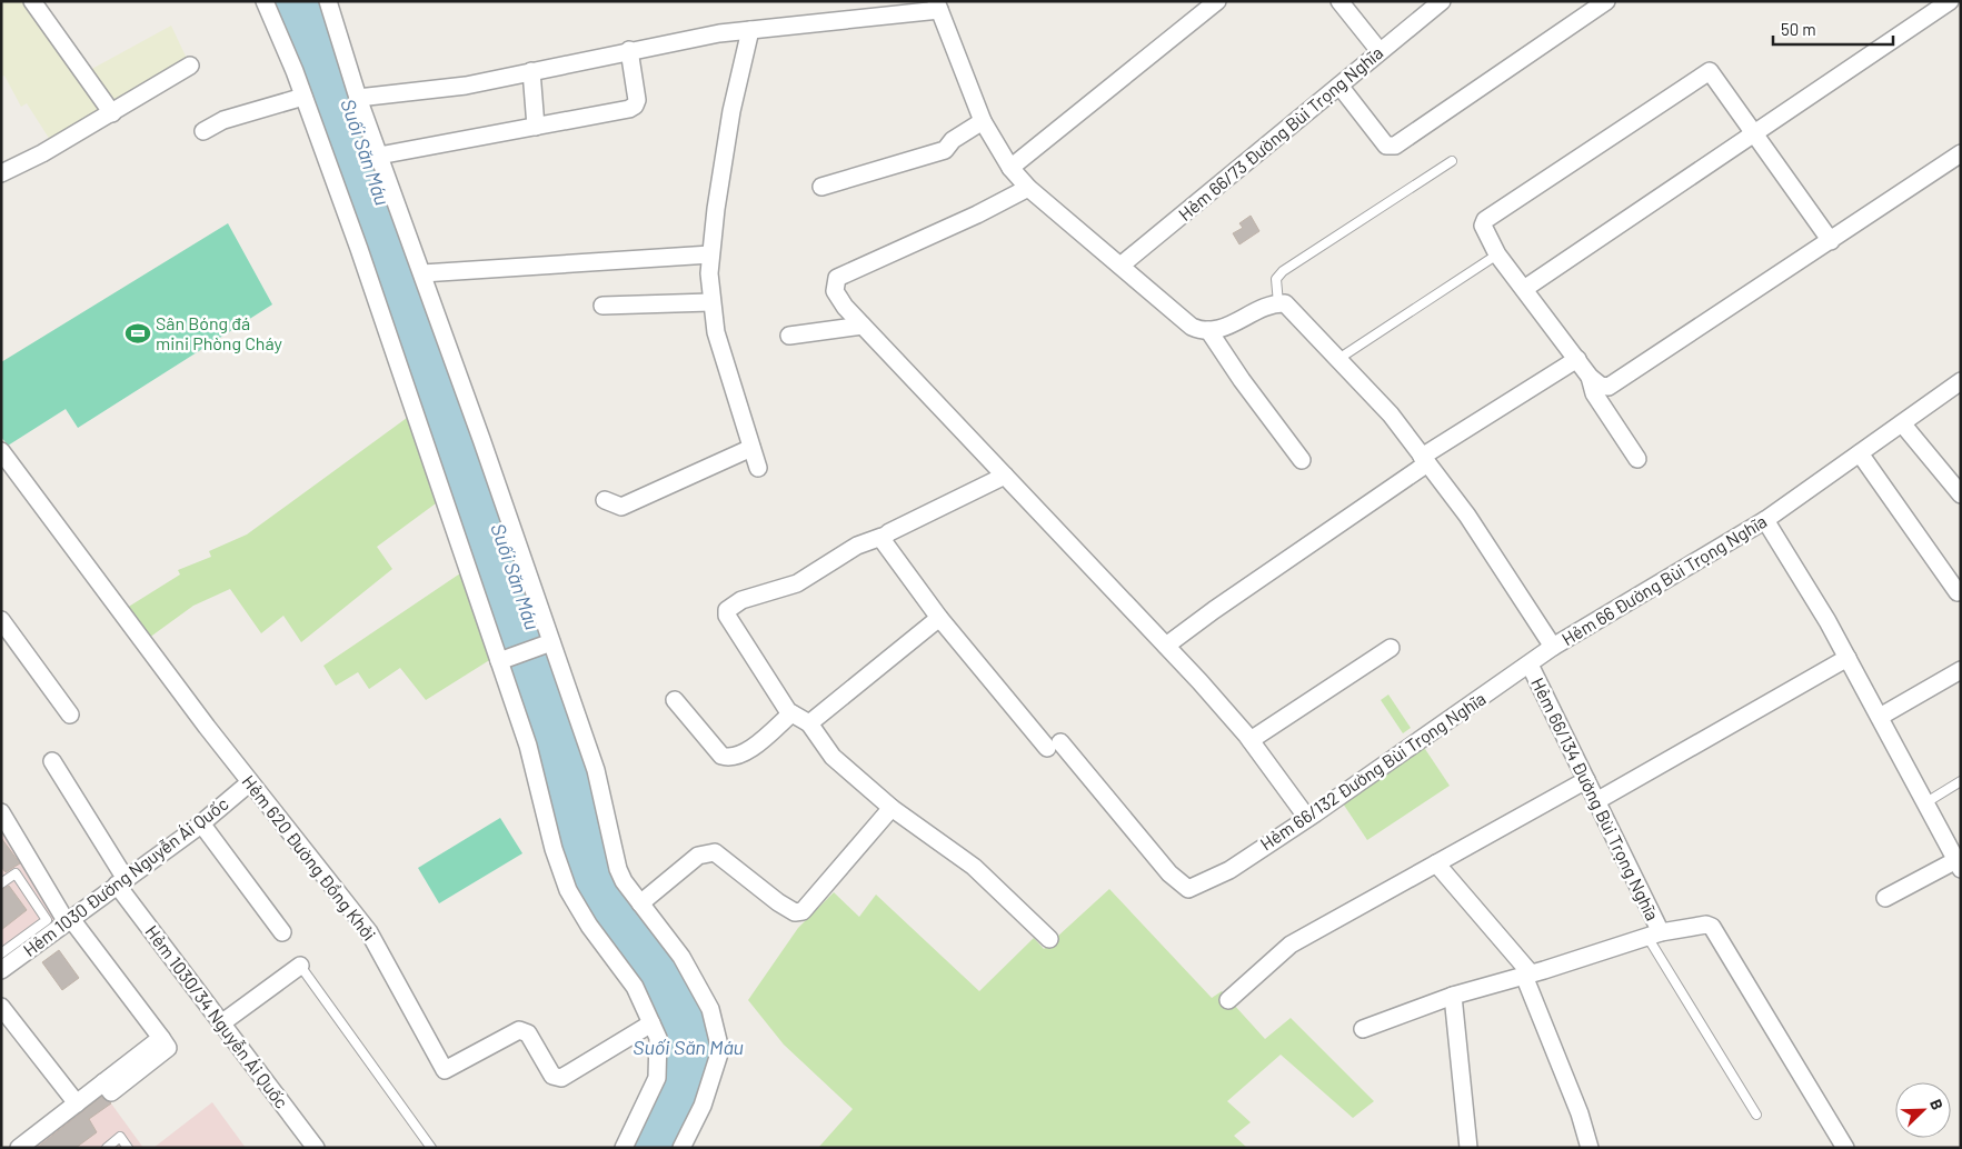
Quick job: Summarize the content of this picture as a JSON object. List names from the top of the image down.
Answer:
{
  "streets": {
    "street": [
      "Hẻm 66/73 Đường Bùi Trọng Nghĩa",
      "Hẻm 66 Đường Bùi Trọng Nghĩa",
      "Hẻm 66/132 Đường Bùi Trọng Nghĩa",
      "Hẻm 66/134 Đường Bùi Trọng Nghĩa",
      "Hẻm 620 Đường Đồng Khởi",
      "Hẻm 1030 Đường Nguyễn Ái Quốc",
      "Hẻm 1030/34 Nguyễn Ái Quốc"
    ]
  },
  "crossings": [
    ["Hẻm 66 Đường Bùi Trọng Nghĩa", "Hẻm 66/132 Đường Bùi Trọng Nghĩa"],
    ["Hẻm 66/132 Đường Bùi Trọng Nghĩa", "Hẻm 66/134 Đường Bùi Trọng Nghĩa"],
    ["Hẻm 620 Đường Đồng Khởi", "Hẻm 1030 Đường Nguyễn Ái Quốc"],
    ["Hẻm 1030 Đường Nguyễn Ái Quốc", "Hẻm 1030/34 Nguyễn Ái Quốc"]
  ],
  "water": ["Suối Săn Máu"],
  "places": {
    "sports": ["Sân Bóng đá mini Phòng Cháy"]
  },
  "scale_bar": "50 m",
  "north": "top right"
}
